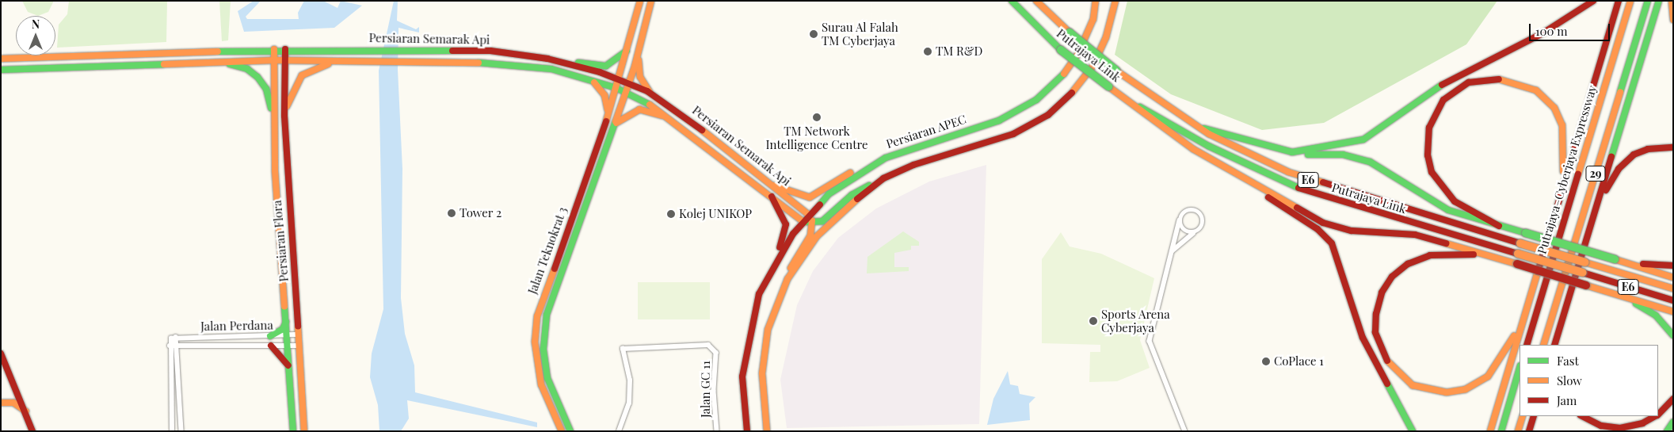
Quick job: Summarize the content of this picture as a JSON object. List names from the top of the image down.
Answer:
{
  "streets": {
    "main road": [
      "Persiaran Semarak Api",
      "Putrajaya Link",
      "Persiaran APEC",
      "Putrajaya–Cyberjaya Expressway",
      "29",
      "E6",
      "Persiaran Flora",
      "Jalan Teknokrat 3"
    ],
    "street": ["Jalan Perdana", "Jalan GC 11"]
  },
  "crossings": [
    ["Persiaran Semarak Api", "Persiaran APEC"],
    ["Persiaran Semarak Api", "Persiaran Flora"],
    ["Persiaran Semarak Api", "Jalan Teknokrat 3"],
    ["Persiaran Flora", "Jalan Perdana"]
  ],
  "places": [
    "Surau Al Falah TM Cyberjaya",
    "TM R&D",
    "TM Network Intelligence Centre",
    "Tower 2",
    "Kolej UNIKOP",
    "Sports Arena Cyberjaya",
    "CoPlace 1"
  ],
  "legend": ["Fast", "Slow", "Jam"],
  "scale_bar": "100 m",
  "north": "top"
}
